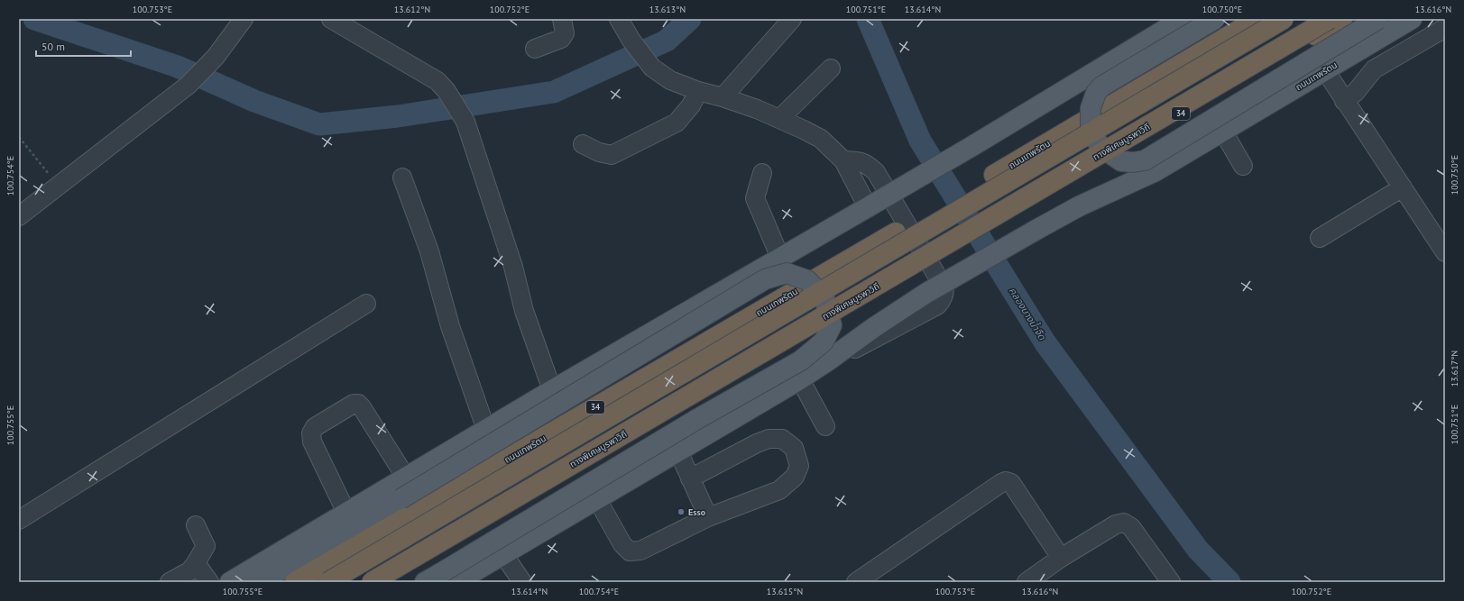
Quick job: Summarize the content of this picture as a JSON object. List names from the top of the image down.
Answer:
{
  "streets": {
    "highway": ["ถนนเทพรัตน", "34", "ทางพิเศษบูรพาวิถี"]
  },
  "water": ["คลองบางน้ำจืด"],
  "places": ["Esso"],
  "scale_bar": "50 m",
  "coordinates": [
    "100.753°E",
    "13.612°N",
    "100.752°E",
    "13.613°N",
    "100.751°E",
    "13.614°N",
    "100.750°E",
    "13.616°N",
    "100.754°E",
    "13.617°N",
    "100.755°E",
    "13.615°N"
  ]
}
